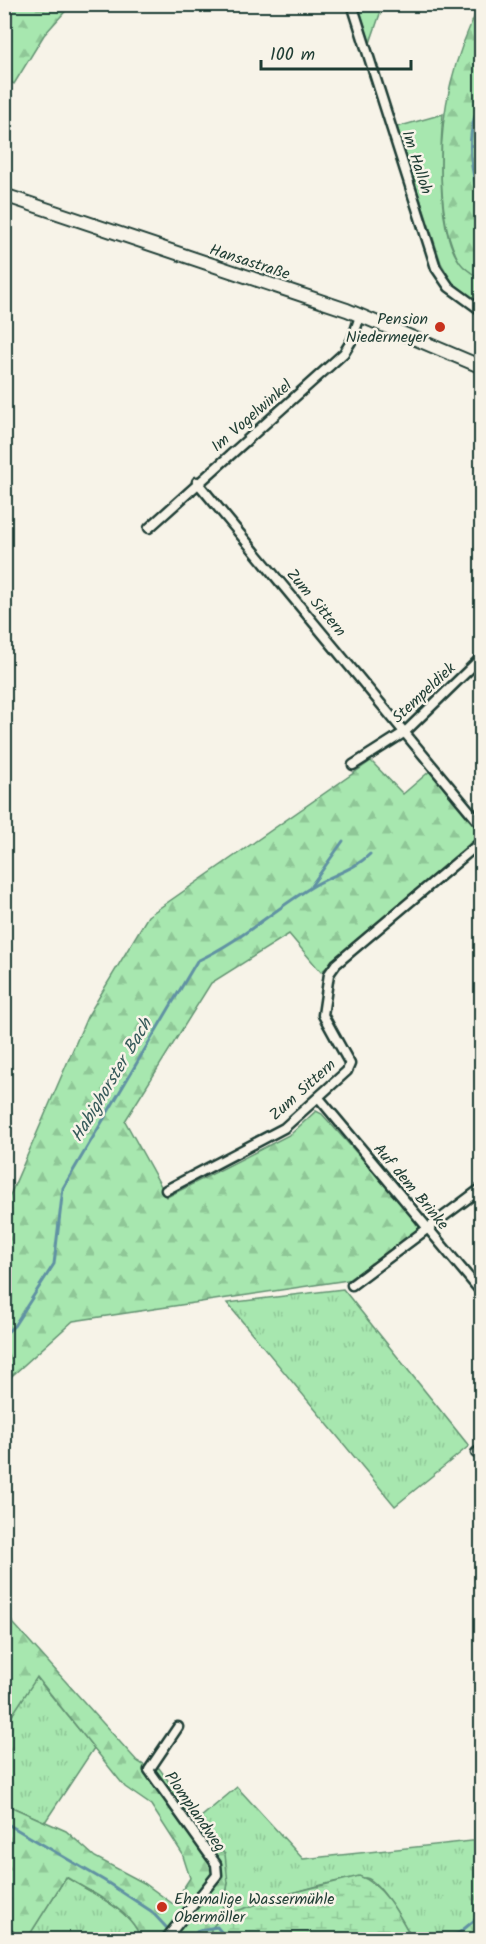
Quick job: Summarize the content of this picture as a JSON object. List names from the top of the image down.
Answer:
{
  "streets": {
    "main road": ["Hansastraße"],
    "street": [
      "Im Halloh",
      "Im Vogelwinkel",
      "Zum Sittern",
      "Stempeldiek",
      "Auf dem Brinke",
      "Plomplandweg"
    ]
  },
  "crossings": [
    ["Hansastraße", "Im Vogelwinkel"],
    ["Im Vogelwinkel", "Zum Sittern"],
    ["Zum Sittern", "Stempeldiek"],
    ["Zum Sittern", "Auf dem Brinke"]
  ],
  "water": ["Habighorster Bach"],
  "places": ["Pension Niedermeyer", "Ehemalige Wassermühle Obermöller"],
  "scale_bar": "100 m"
}
